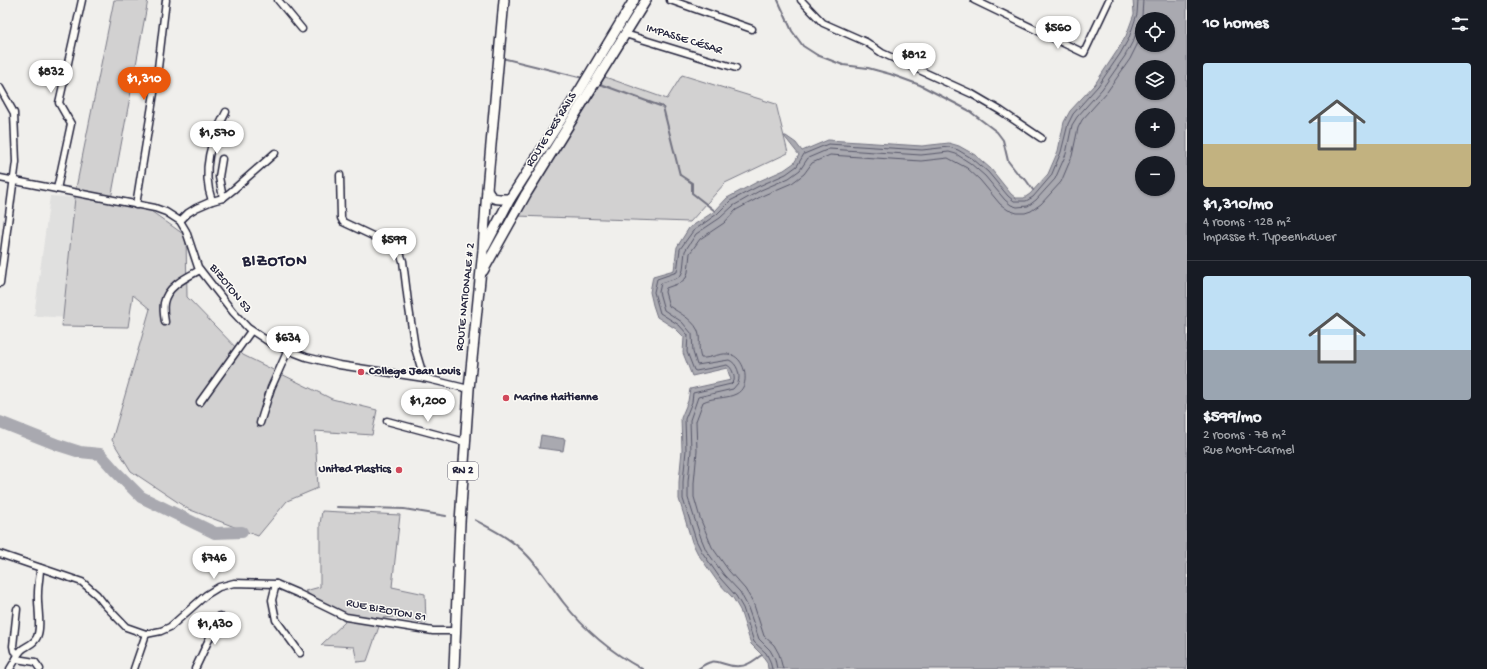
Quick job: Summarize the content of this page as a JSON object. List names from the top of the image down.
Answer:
{
  "streets": {
    "main road": ["ROUTE DES RAILS", "ROUTE NATIONALE # 2", "RN 2"],
    "street": ["IMPASSE CÉSAR", "BIZOTON 53", "RUE BIZOTON 51"]
  },
  "crossings": [
    ["IMPASSE CÉSAR", "ROUTE DES RAILS"],
    ["ROUTE DES RAILS", "ROUTE NATIONALE # 2"],
    ["BIZOTON 53", "ROUTE NATIONALE # 2"],
    ["ROUTE NATIONALE # 2", "RUE BIZOTON 51"]
  ],
  "districts": ["BIZOTON"],
  "places": ["College Jean Louis", "Marine Haitienne", "United Plastics"],
  "page": {
    "heading": "10 homes",
    "map_buttons": ["+", "−"],
    "price": [
      "$560",
      "$812",
      "$832",
      "$1,310",
      "$1,570",
      "$599",
      "$634",
      "$1,200",
      "$746",
      "$1,430"
    ],
    "list": [
      {
        "name": "$1,310/mo",
        "note": "4 rooms · 128 m² · Impasse H. Typeenhawer"
      },
      {
        "name": "$599/mo",
        "note": "2 rooms · 78 m² · Rue Mont-Carmel"
      }
    ]
  }
}
